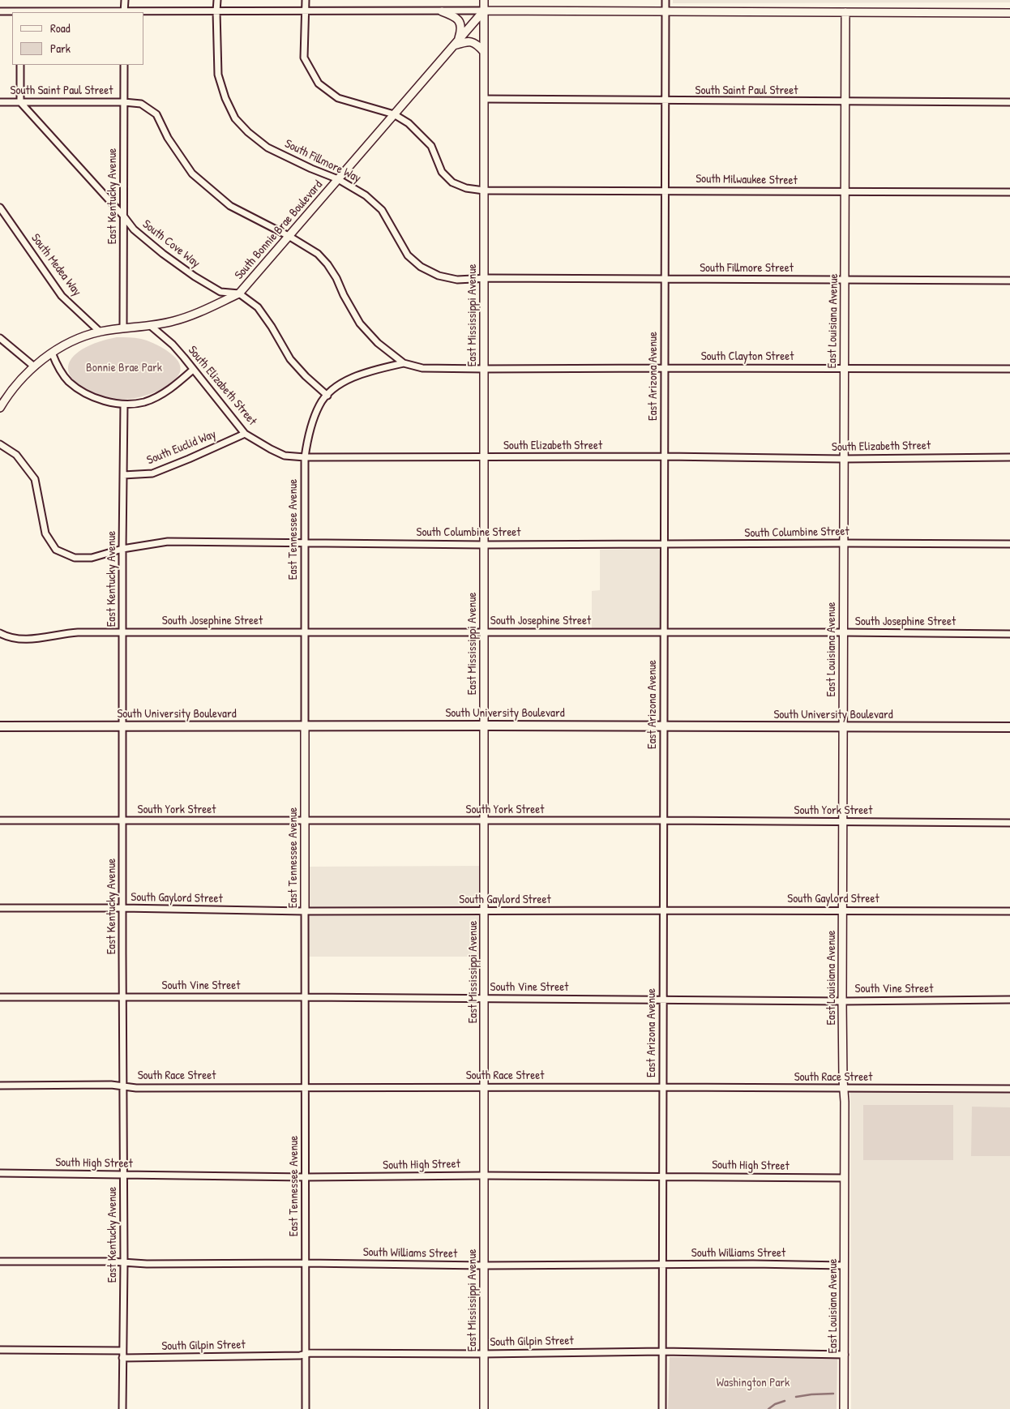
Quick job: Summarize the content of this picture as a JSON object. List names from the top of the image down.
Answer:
{
  "streets": {
    "main road": ["South University Boulevard"],
    "street": [
      "South Saint Paul Street",
      "South Fillmore Way",
      "South Milwaukee Street",
      "East Kentucky Avenue",
      "South Bonnie Brae Boulevard",
      "South Cove Way",
      "South Medea Way",
      "South Fillmore Street",
      "East Mississippi Avenue",
      "East Louisiana Avenue",
      "South Clayton Street",
      "East Arizona Avenue",
      "South Elizabeth Street",
      "South Euclid Way",
      "East Tennessee Avenue",
      "South Columbine Street",
      "South Josephine Street",
      "South York Street",
      "South Gaylord Street",
      "South Vine Street",
      "South Race Street",
      "South High Street",
      "South Williams Street",
      "South Gilpin Street"
    ]
  },
  "crossings": [
    ["South Saint Paul Street", "East Kentucky Avenue"],
    ["South Saint Paul Street", "South Bonnie Brae Boulevard"],
    ["South Saint Paul Street", "South Cove Way"],
    ["South Saint Paul Street", "East Mississippi Avenue"],
    ["South Saint Paul Street", "East Louisiana Avenue"],
    ["South Saint Paul Street", "South Clayton Street"],
    ["South Saint Paul Street", "East Arizona Avenue"],
    ["South Saint Paul Street", "East Tennessee Avenue"],
    ["South Fillmore Way", "South Bonnie Brae Boulevard"],
    ["South Fillmore Way", "South Fillmore Street"],
    ["South Fillmore Way", "East Mississippi Avenue"],
    ["South Milwaukee Street", "South Bonnie Brae Boulevard"],
    ["South Milwaukee Street", "East Mississippi Avenue"],
    ["South Milwaukee Street", "East Louisiana Avenue"],
    ["South Milwaukee Street", "East Arizona Avenue"],
    ["East Kentucky Avenue", "South Bonnie Brae Boulevard"],
    ["East Kentucky Avenue", "South Cove Way"],
    ["East Kentucky Avenue", "South Euclid Way"],
    ["East Kentucky Avenue", "South Columbine Street"],
    ["East Kentucky Avenue", "South Josephine Street"],
    ["East Kentucky Avenue", "South University Boulevard"],
    ["East Kentucky Avenue", "South York Street"],
    ["East Kentucky Avenue", "South Gaylord Street"],
    ["East Kentucky Avenue", "South Vine Street"],
    ["East Kentucky Avenue", "South Race Street"],
    ["East Kentucky Avenue", "South High Street"],
    ["East Kentucky Avenue", "South Williams Street"],
    ["East Kentucky Avenue", "South Gilpin Street"],
    ["South Bonnie Brae Boulevard", "South Cove Way"],
    ["South Bonnie Brae Boulevard", "South Medea Way"],
    ["South Bonnie Brae Boulevard", "East Mississippi Avenue"],
    ["South Bonnie Brae Boulevard", "South Elizabeth Street"],
    ["South Cove Way", "East Tennessee Avenue"],
    ["South Fillmore Street", "East Mississippi Avenue"],
    ["South Fillmore Street", "East Louisiana Avenue"],
    ["South Fillmore Street", "East Arizona Avenue"],
    ["East Mississippi Avenue", "South Clayton Street"],
    ["East Mississippi Avenue", "South Elizabeth Street"],
    ["East Mississippi Avenue", "South Columbine Street"],
    ["East Mississippi Avenue", "South Josephine Street"],
    ["East Mississippi Avenue", "South University Boulevard"],
    ["East Mississippi Avenue", "South York Street"],
    ["East Mississippi Avenue", "South Gaylord Street"],
    ["East Mississippi Avenue", "South Vine Street"],
    ["East Mississippi Avenue", "South Race Street"],
    ["East Mississippi Avenue", "South High Street"],
    ["East Mississippi Avenue", "South Williams Street"],
    ["East Mississippi Avenue", "South Gilpin Street"],
    ["East Louisiana Avenue", "South Clayton Street"],
    ["East Louisiana Avenue", "South Elizabeth Street"],
    ["East Louisiana Avenue", "South Columbine Street"],
    ["East Louisiana Avenue", "South Josephine Street"],
    ["East Louisiana Avenue", "South University Boulevard"],
    ["East Louisiana Avenue", "South York Street"],
    ["East Louisiana Avenue", "South Gaylord Street"],
    ["East Louisiana Avenue", "South Vine Street"],
    ["East Louisiana Avenue", "South Race Street"],
    ["East Louisiana Avenue", "South High Street"],
    ["East Louisiana Avenue", "South Williams Street"],
    ["East Louisiana Avenue", "South Gilpin Street"],
    ["South Clayton Street", "East Arizona Avenue"],
    ["South Clayton Street", "East Tennessee Avenue"],
    ["East Arizona Avenue", "South Elizabeth Street"],
    ["East Arizona Avenue", "South Columbine Street"],
    ["East Arizona Avenue", "South Josephine Street"],
    ["East Arizona Avenue", "South University Boulevard"],
    ["East Arizona Avenue", "South York Street"],
    ["East Arizona Avenue", "South Gaylord Street"],
    ["East Arizona Avenue", "South Vine Street"],
    ["East Arizona Avenue", "South Race Street"],
    ["East Arizona Avenue", "South High Street"],
    ["East Arizona Avenue", "South Williams Street"],
    ["East Arizona Avenue", "South Gilpin Street"],
    ["South Elizabeth Street", "South Euclid Way"],
    ["South Elizabeth Street", "East Tennessee Avenue"],
    ["East Tennessee Avenue", "South Columbine Street"],
    ["East Tennessee Avenue", "South Josephine Street"],
    ["East Tennessee Avenue", "South University Boulevard"],
    ["East Tennessee Avenue", "South York Street"],
    ["East Tennessee Avenue", "South Gaylord Street"],
    ["East Tennessee Avenue", "South Vine Street"],
    ["East Tennessee Avenue", "South Race Street"],
    ["East Tennessee Avenue", "South High Street"],
    ["East Tennessee Avenue", "South Williams Street"],
    ["East Tennessee Avenue", "South Gilpin Street"]
  ],
  "parks": ["Bonnie Brae Park", "Washington Park"],
  "legend": ["Road", "Park"]
}
